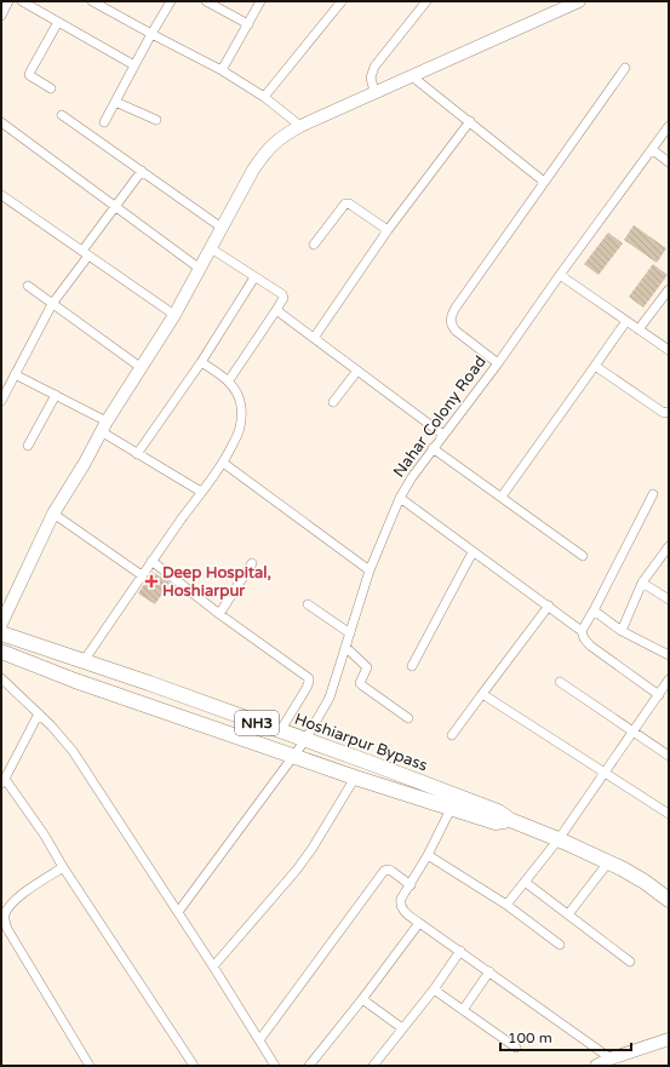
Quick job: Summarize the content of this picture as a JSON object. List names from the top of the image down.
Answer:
{
  "streets": {
    "highway": ["NH3", "Hoshiarpur Bypass"],
    "street": ["Nahar Colony Road"]
  },
  "crossings": [
    ["Nahar Colony Road", "NH3"],
    ["Nahar Colony Road", "Hoshiarpur Bypass"],
    ["NH3", "Hoshiarpur Bypass"]
  ],
  "places": {
    "health": ["Deep Hospital, Hoshiarpur"]
  },
  "scale_bar": "100 m"
}
